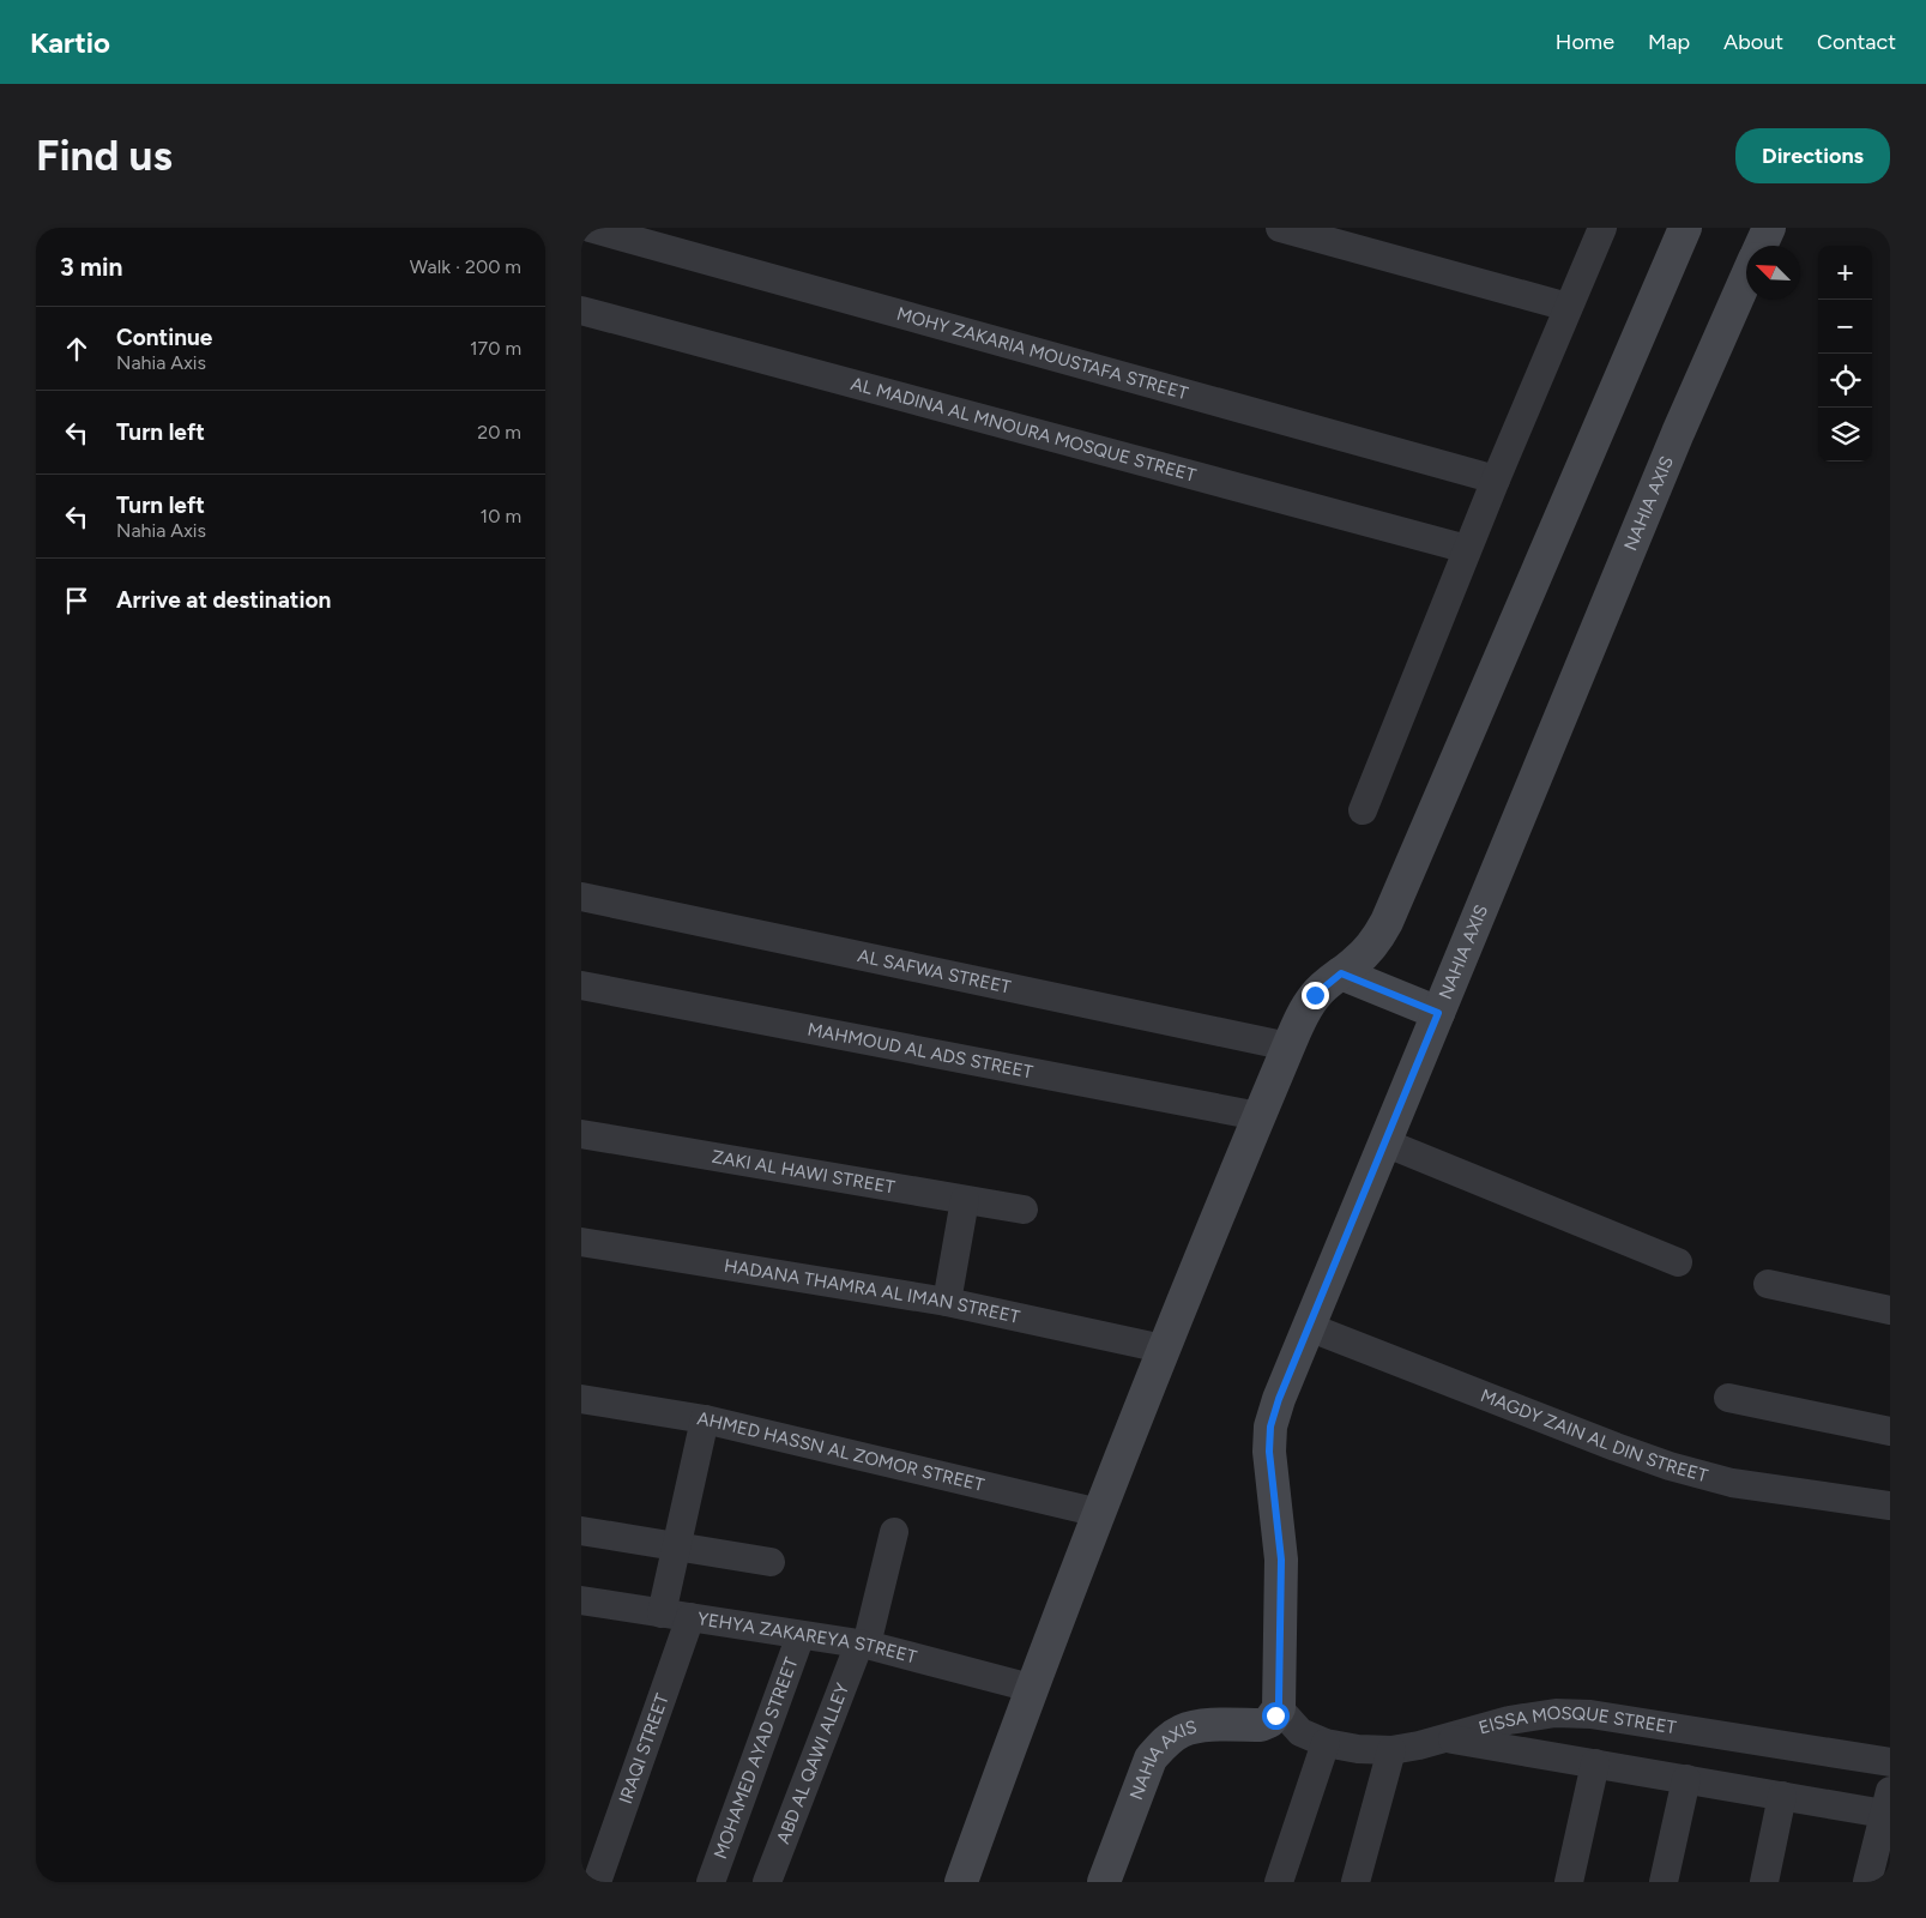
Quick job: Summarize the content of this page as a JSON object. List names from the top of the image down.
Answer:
{
  "streets": {
    "main road": ["NAHIA AXIS"],
    "street": [
      "MOHY ZAKARIA MOUSTAFA STREET",
      "AL MADINA AL MNOURA MOSQUE STREET",
      "AL SAFWA STREET",
      "MAHMOUD AL ADS STREET",
      "ZAKI AL HAWI STREET",
      "HADANA THAMRA AL IMAN STREET",
      "MAGDY ZAIN AL DIN STREET",
      "AHMED HASSN AL ZOMOR STREET",
      "YEHYA ZAKAREYA STREET",
      "EISSA MOSQUE STREET",
      "IRAQI STREET",
      "MOHAMED AYAD STREET",
      "ABD AL QAWI ALLEY"
    ]
  },
  "crossings": [
    ["NAHIA AXIS", "MAGDY ZAIN AL DIN STREET"],
    ["NAHIA AXIS", "EISSA MOSQUE STREET"],
    ["YEHYA ZAKAREYA STREET", "IRAQI STREET"],
    ["YEHYA ZAKAREYA STREET", "MOHAMED AYAD STREET"],
    ["YEHYA ZAKAREYA STREET", "ABD AL QAWI ALLEY"]
  ],
  "north": "top left",
  "page": {
    "header": "Kartio",
    "nav": [
      "Home",
      "Map",
      "About",
      "Contact"
    ],
    "buttons": "Directions",
    "title": "Find us",
    "heading": ["3 min", "Walk · 200 m"],
    "map_buttons": ["+", "−"],
    "list": [
      ["Continue", "Nahia Axis", "170 m"],
      ["Turn left", "20 m"],
      ["Turn left", "Nahia Axis", "10 m"],
      "Arrive at destination"
    ]
  }
}
